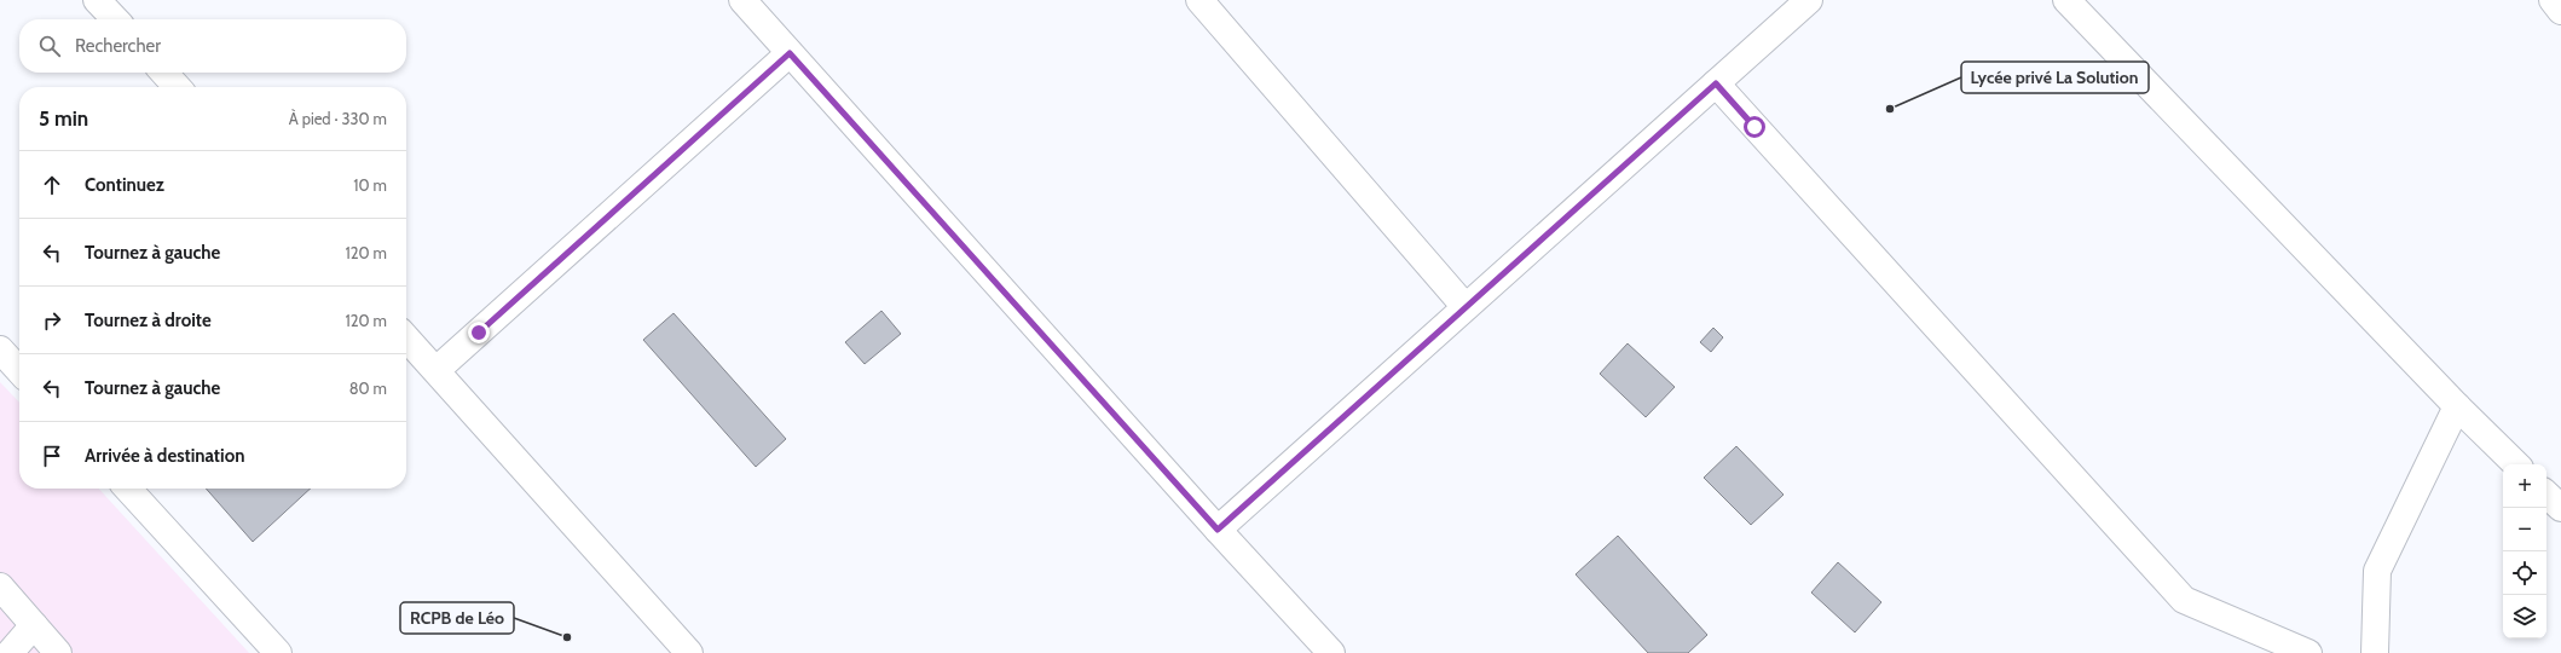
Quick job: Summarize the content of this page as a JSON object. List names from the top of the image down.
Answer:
{
  "places": ["Lycée privé La Solution", "RCPB de Léo"],
  "page": {
    "search": "Rechercher",
    "heading": ["5 min", "À pied · 330 m"],
    "list": [
      ["Continuez", "10 m"],
      ["Tournez à gauche", "120 m"],
      ["Tournez à droite", "120 m"],
      ["Tournez à gauche", "80 m"],
      "Arrivée à destination"
    ],
    "map_buttons": ["+", "−"]
  }
}
